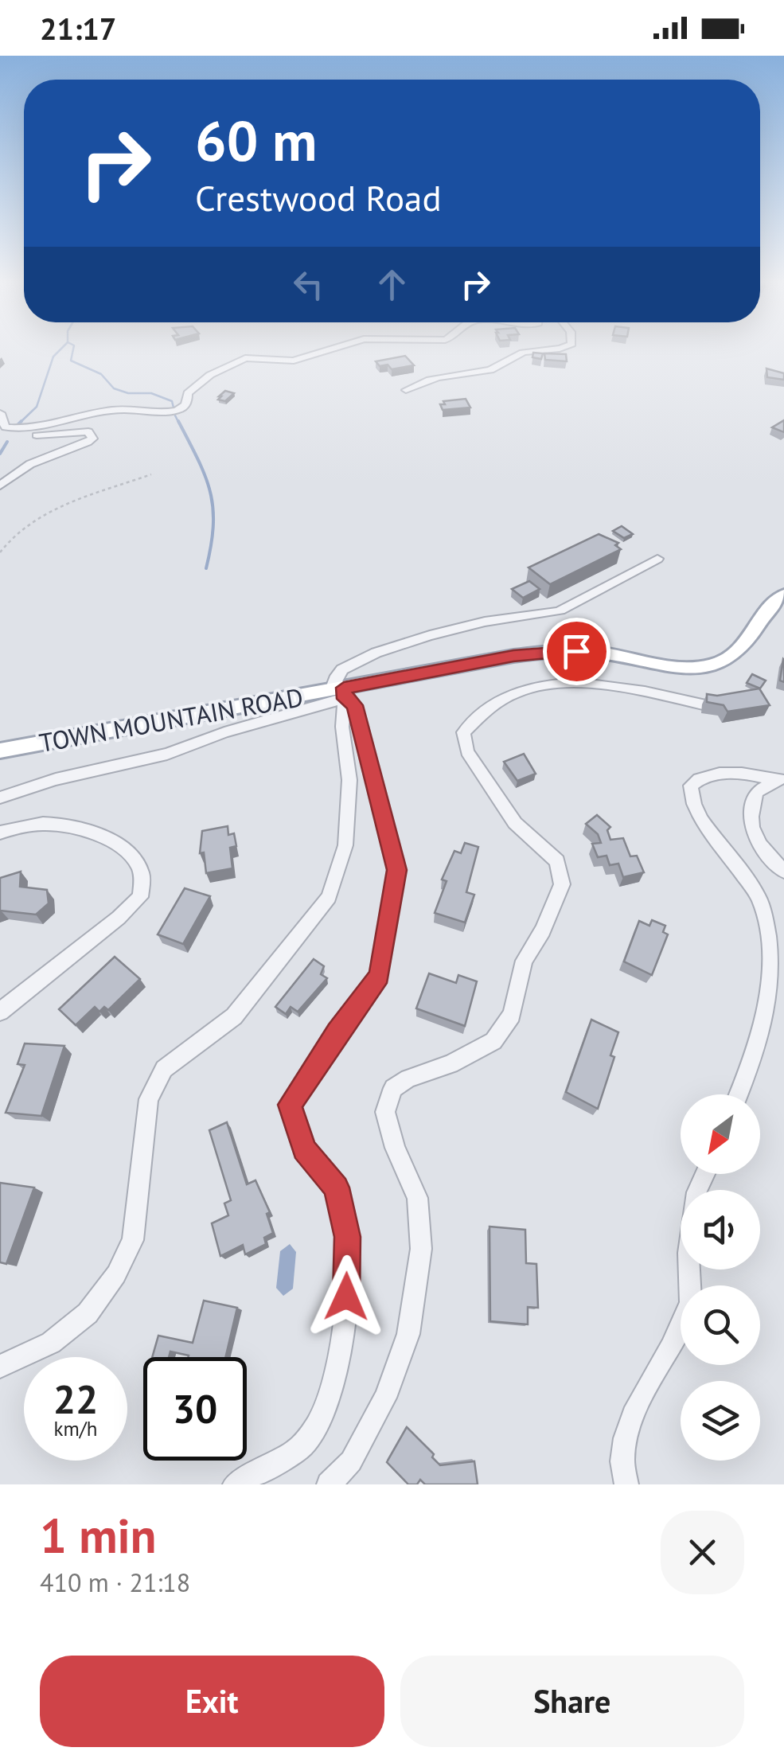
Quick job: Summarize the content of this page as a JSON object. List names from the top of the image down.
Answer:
{
  "streets": {
    "main road": ["TOWN MOUNTAIN ROAD"]
  },
  "north": "bottom left",
  "page": {
    "status": "21:17",
    "turn": ["60 m", "Crestwood Road"],
    "speed": "22 km/h",
    "limit": "30",
    "heading": ["1 min", "410 m · 21:18"],
    "buttons": ["Exit", "Share"]
  }
}
